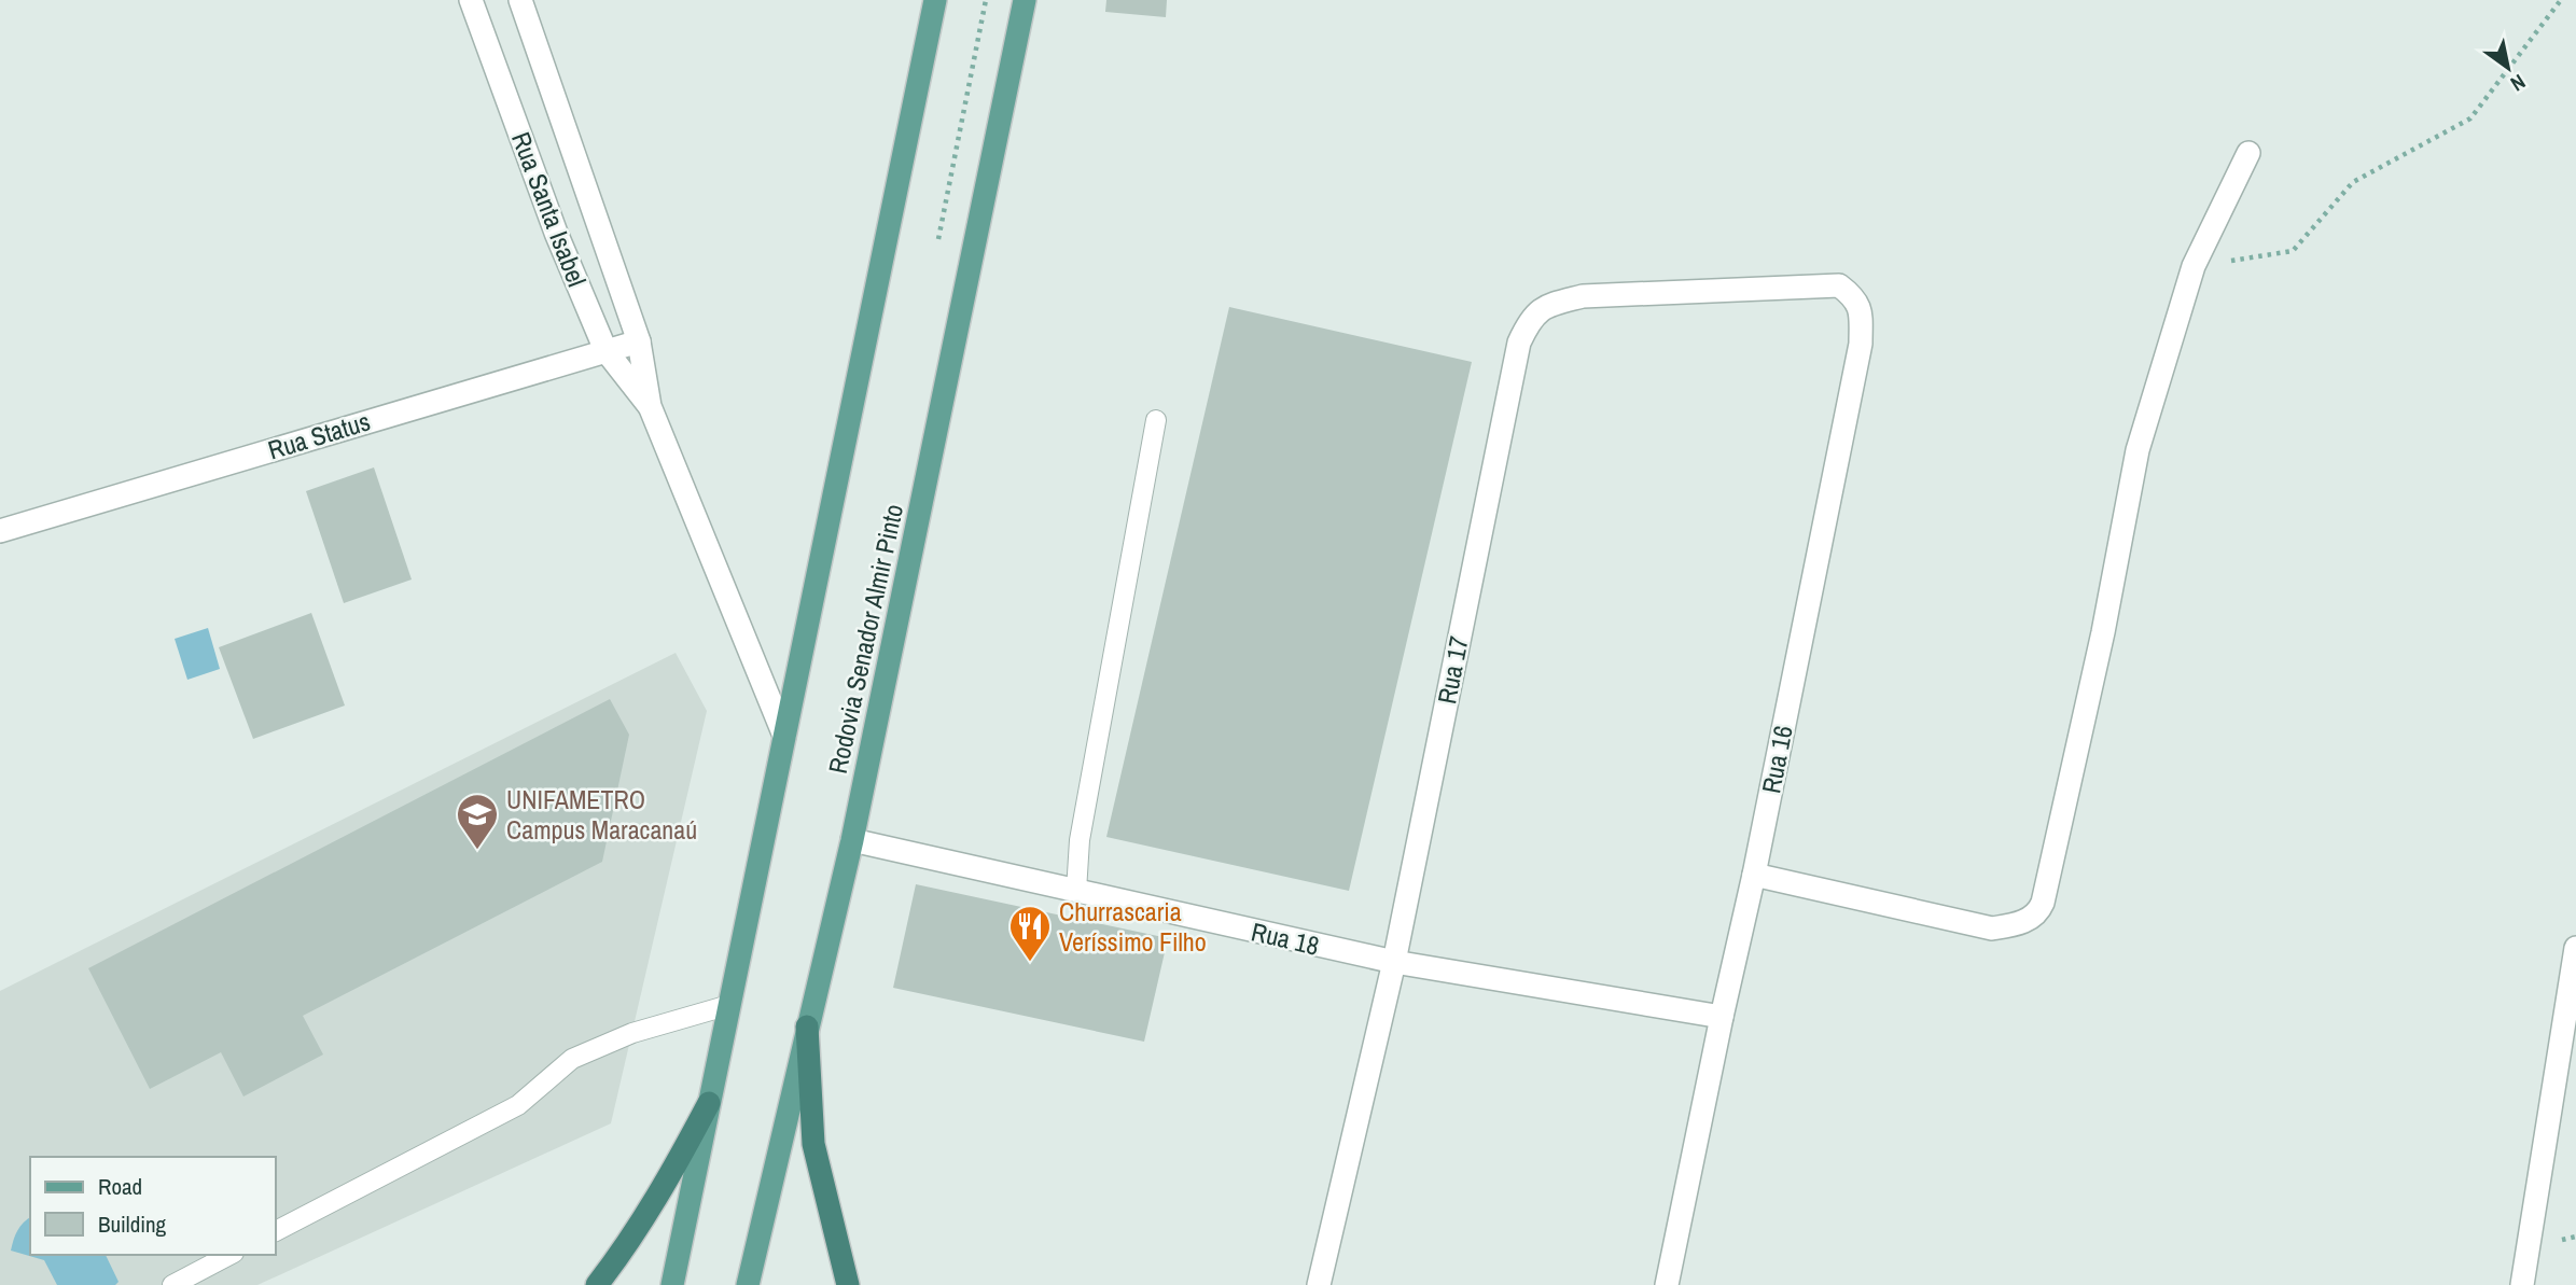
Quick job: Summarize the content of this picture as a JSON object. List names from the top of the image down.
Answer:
{
  "streets": {
    "main road": ["Rodovia Senador Almir Pinto"],
    "street": [
      "Rua Santa Isabel",
      "Rua Status",
      "Rua 17",
      "Rua 16",
      "Rua 18"
    ]
  },
  "crossings": [
    ["Rua Santa Isabel", "Rua Status"],
    ["Rodovia Senador Almir Pinto", "Rua 18"],
    ["Rua 17", "Rua 16"],
    ["Rua 17", "Rua 18"],
    ["Rua 16", "Rua 18"]
  ],
  "places": {
    "school or university": ["UNIFAMETRO Campus Maracanaú"],
    "restaurant": ["Churrascaria Veríssimo Filho"]
  },
  "legend": ["Road", "Building"],
  "north": "bottom right"
}
